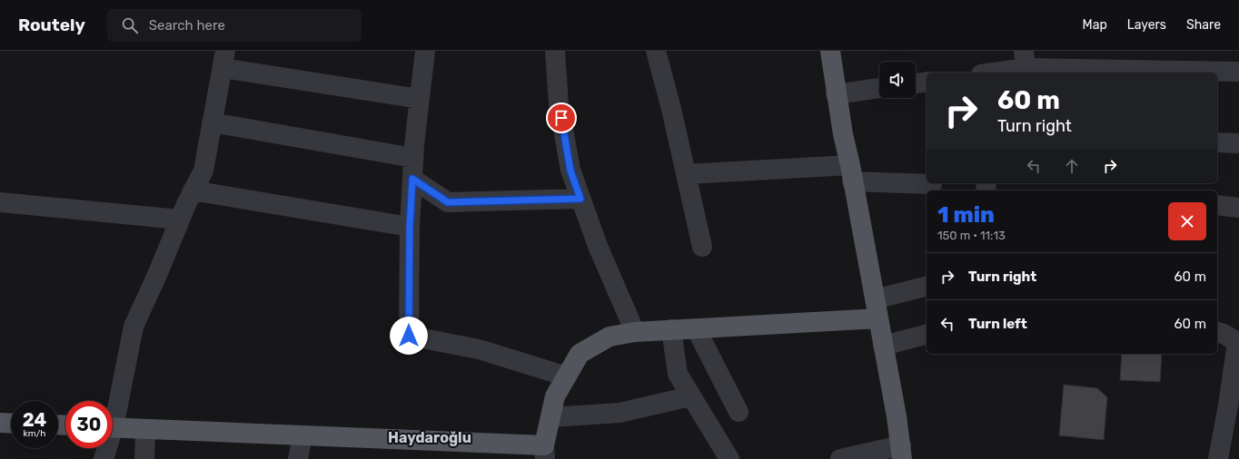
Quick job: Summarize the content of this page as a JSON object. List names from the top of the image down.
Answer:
{
  "districts": ["Haydaroğlu"],
  "page": {
    "header": "Routely",
    "search": "Search here",
    "nav": ["Map", "Layers", "Share"],
    "turn": ["60 m", "Turn right"],
    "heading": ["1 min", "150 m · 11:13"],
    "list": [
      {
        "name": "Turn right",
        "value": "60 m"
      },
      {
        "name": "Turn left",
        "value": "60 m"
      }
    ],
    "speed": "24 km/h",
    "limit": "30"
  }
}
